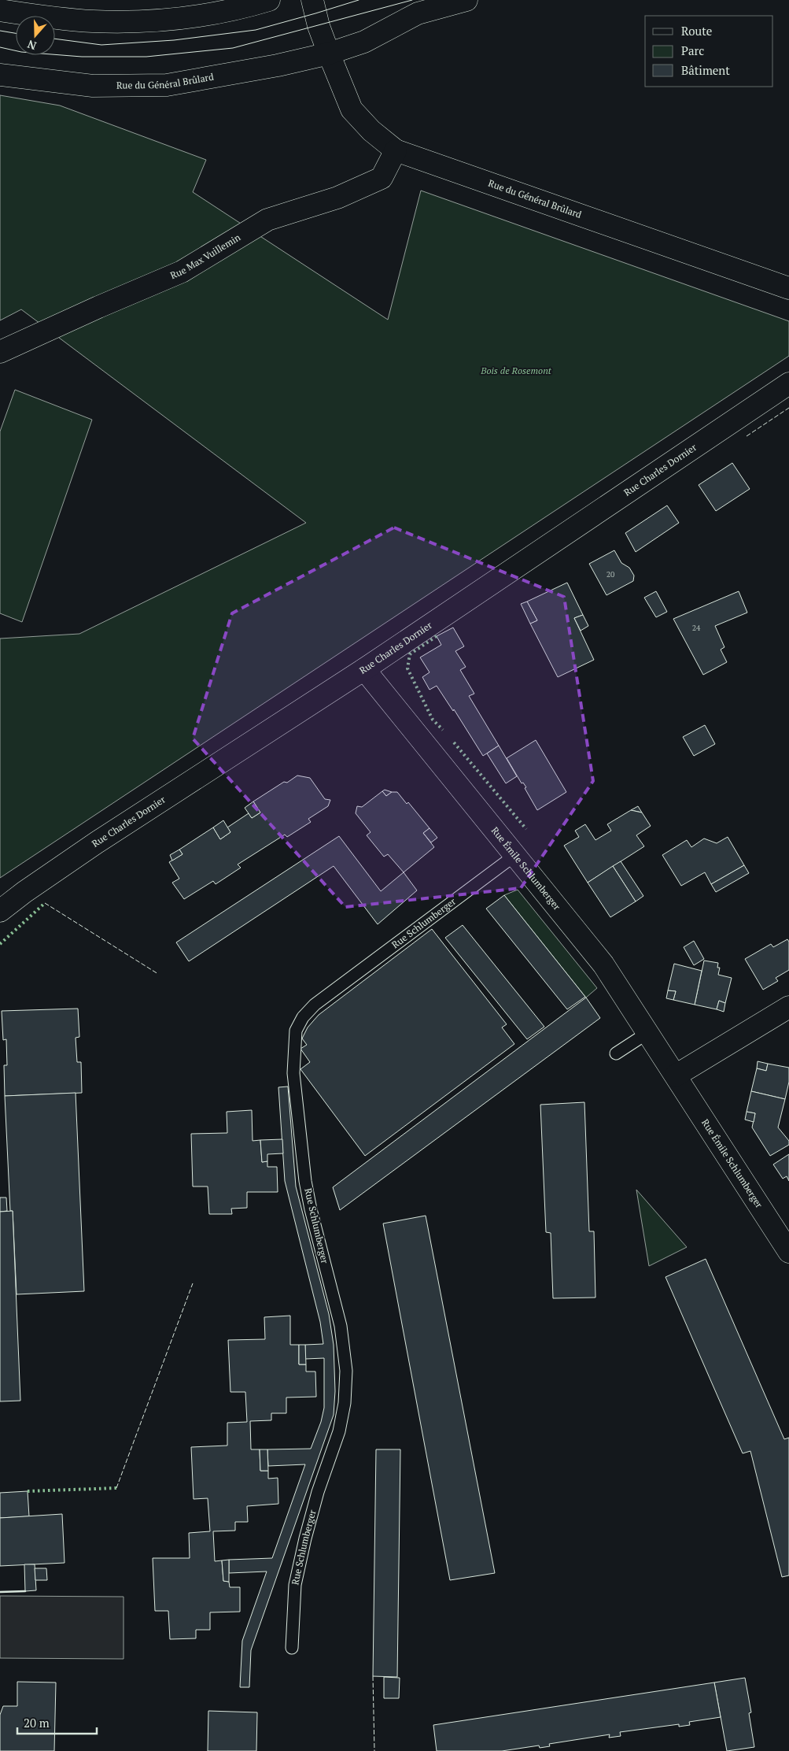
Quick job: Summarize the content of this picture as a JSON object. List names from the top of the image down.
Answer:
{
  "streets": {
    "street": [
      "Rue du Général Brûlard",
      "Rue Max Vuillemin",
      "Rue Charles Dornier",
      "Rue Émile Schlumberger"
    ],
    "lane": ["Rue Schlumberger"]
  },
  "crossings": [
    ["Rue du Général Brûlard", "Rue Max Vuillemin"],
    ["Rue Charles Dornier", "Rue Émile Schlumberger"],
    ["Rue Émile Schlumberger", "Rue Schlumberger"]
  ],
  "parks": ["Bois de Rosemont"],
  "house_numbers": ["20", "24"],
  "legend": ["Route", "Parc", "Bâtiment"],
  "scale_bar": "20 m",
  "north": "bottom"
}
